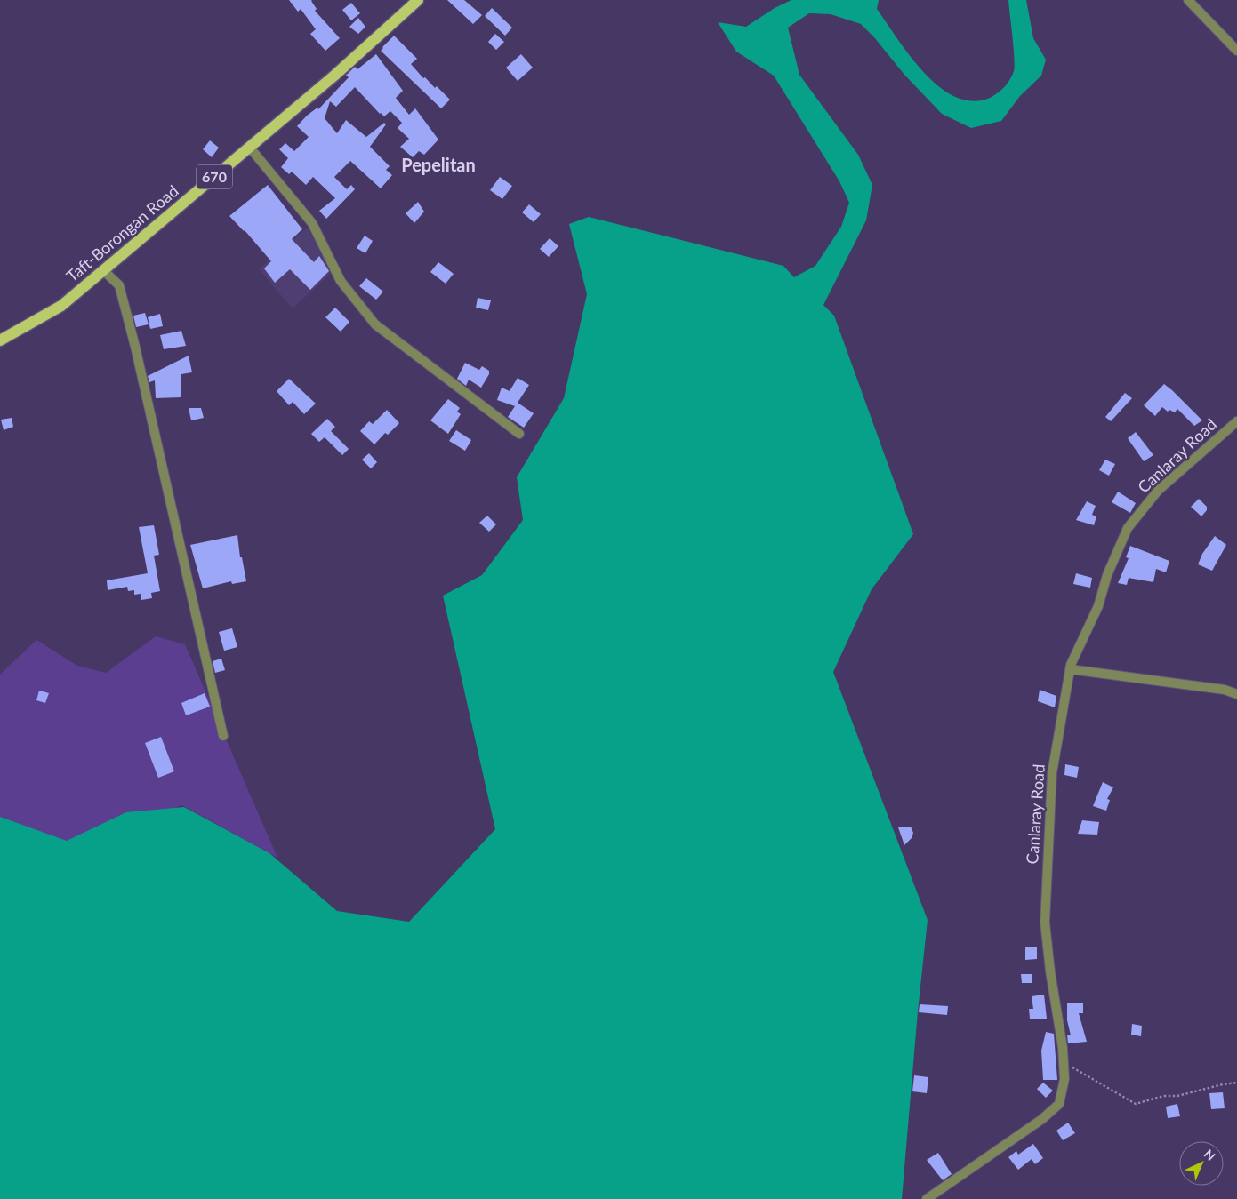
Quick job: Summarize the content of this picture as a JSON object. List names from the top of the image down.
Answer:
{
  "streets": {
    "main road": ["670", "Taft-Borongan Road"],
    "street": ["Canlaray Road"]
  },
  "districts": ["Pepelitan"],
  "north": "top right"
}
